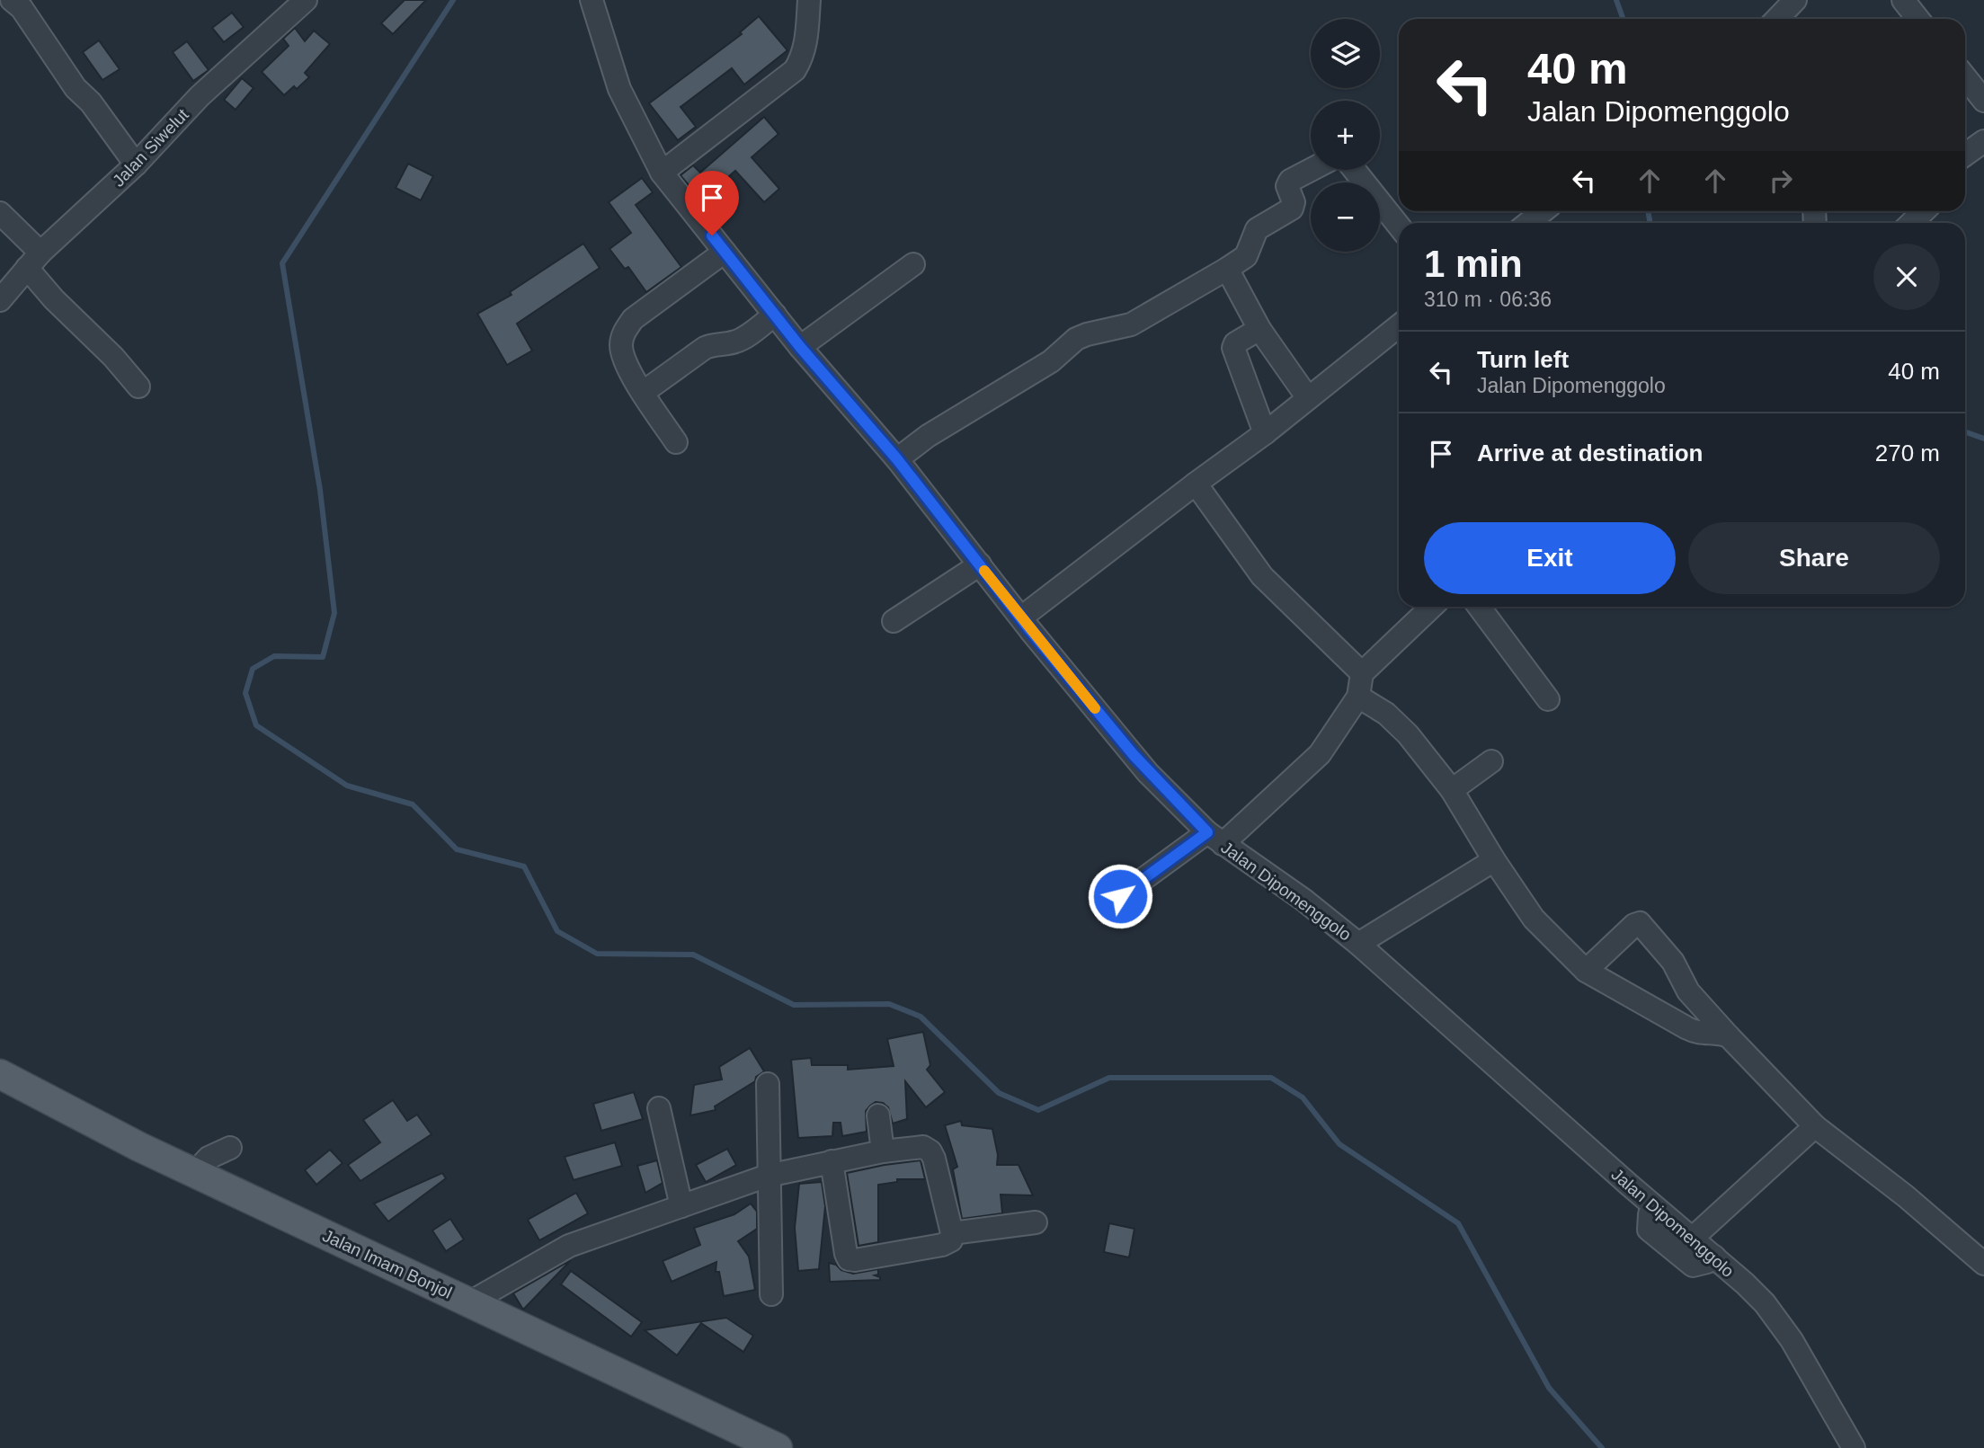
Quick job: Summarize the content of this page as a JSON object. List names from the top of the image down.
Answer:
{
  "streets": {
    "main road": ["Jalan Imam Bonjol"],
    "street": ["Jalan Siwelut", "Jalan Dipomenggolo"]
  },
  "page": {
    "map_buttons": ["+", "−"],
    "turn": ["40 m", "Jalan Dipomenggolo"],
    "heading": ["1 min", "310 m · 06:36"],
    "list": [
      {
        "name": "Turn left",
        "note": "Jalan Dipomenggolo",
        "value": "40 m"
      },
      {
        "name": "Arrive at destination",
        "value": "270 m"
      }
    ],
    "buttons": ["Exit", "Share"]
  }
}
